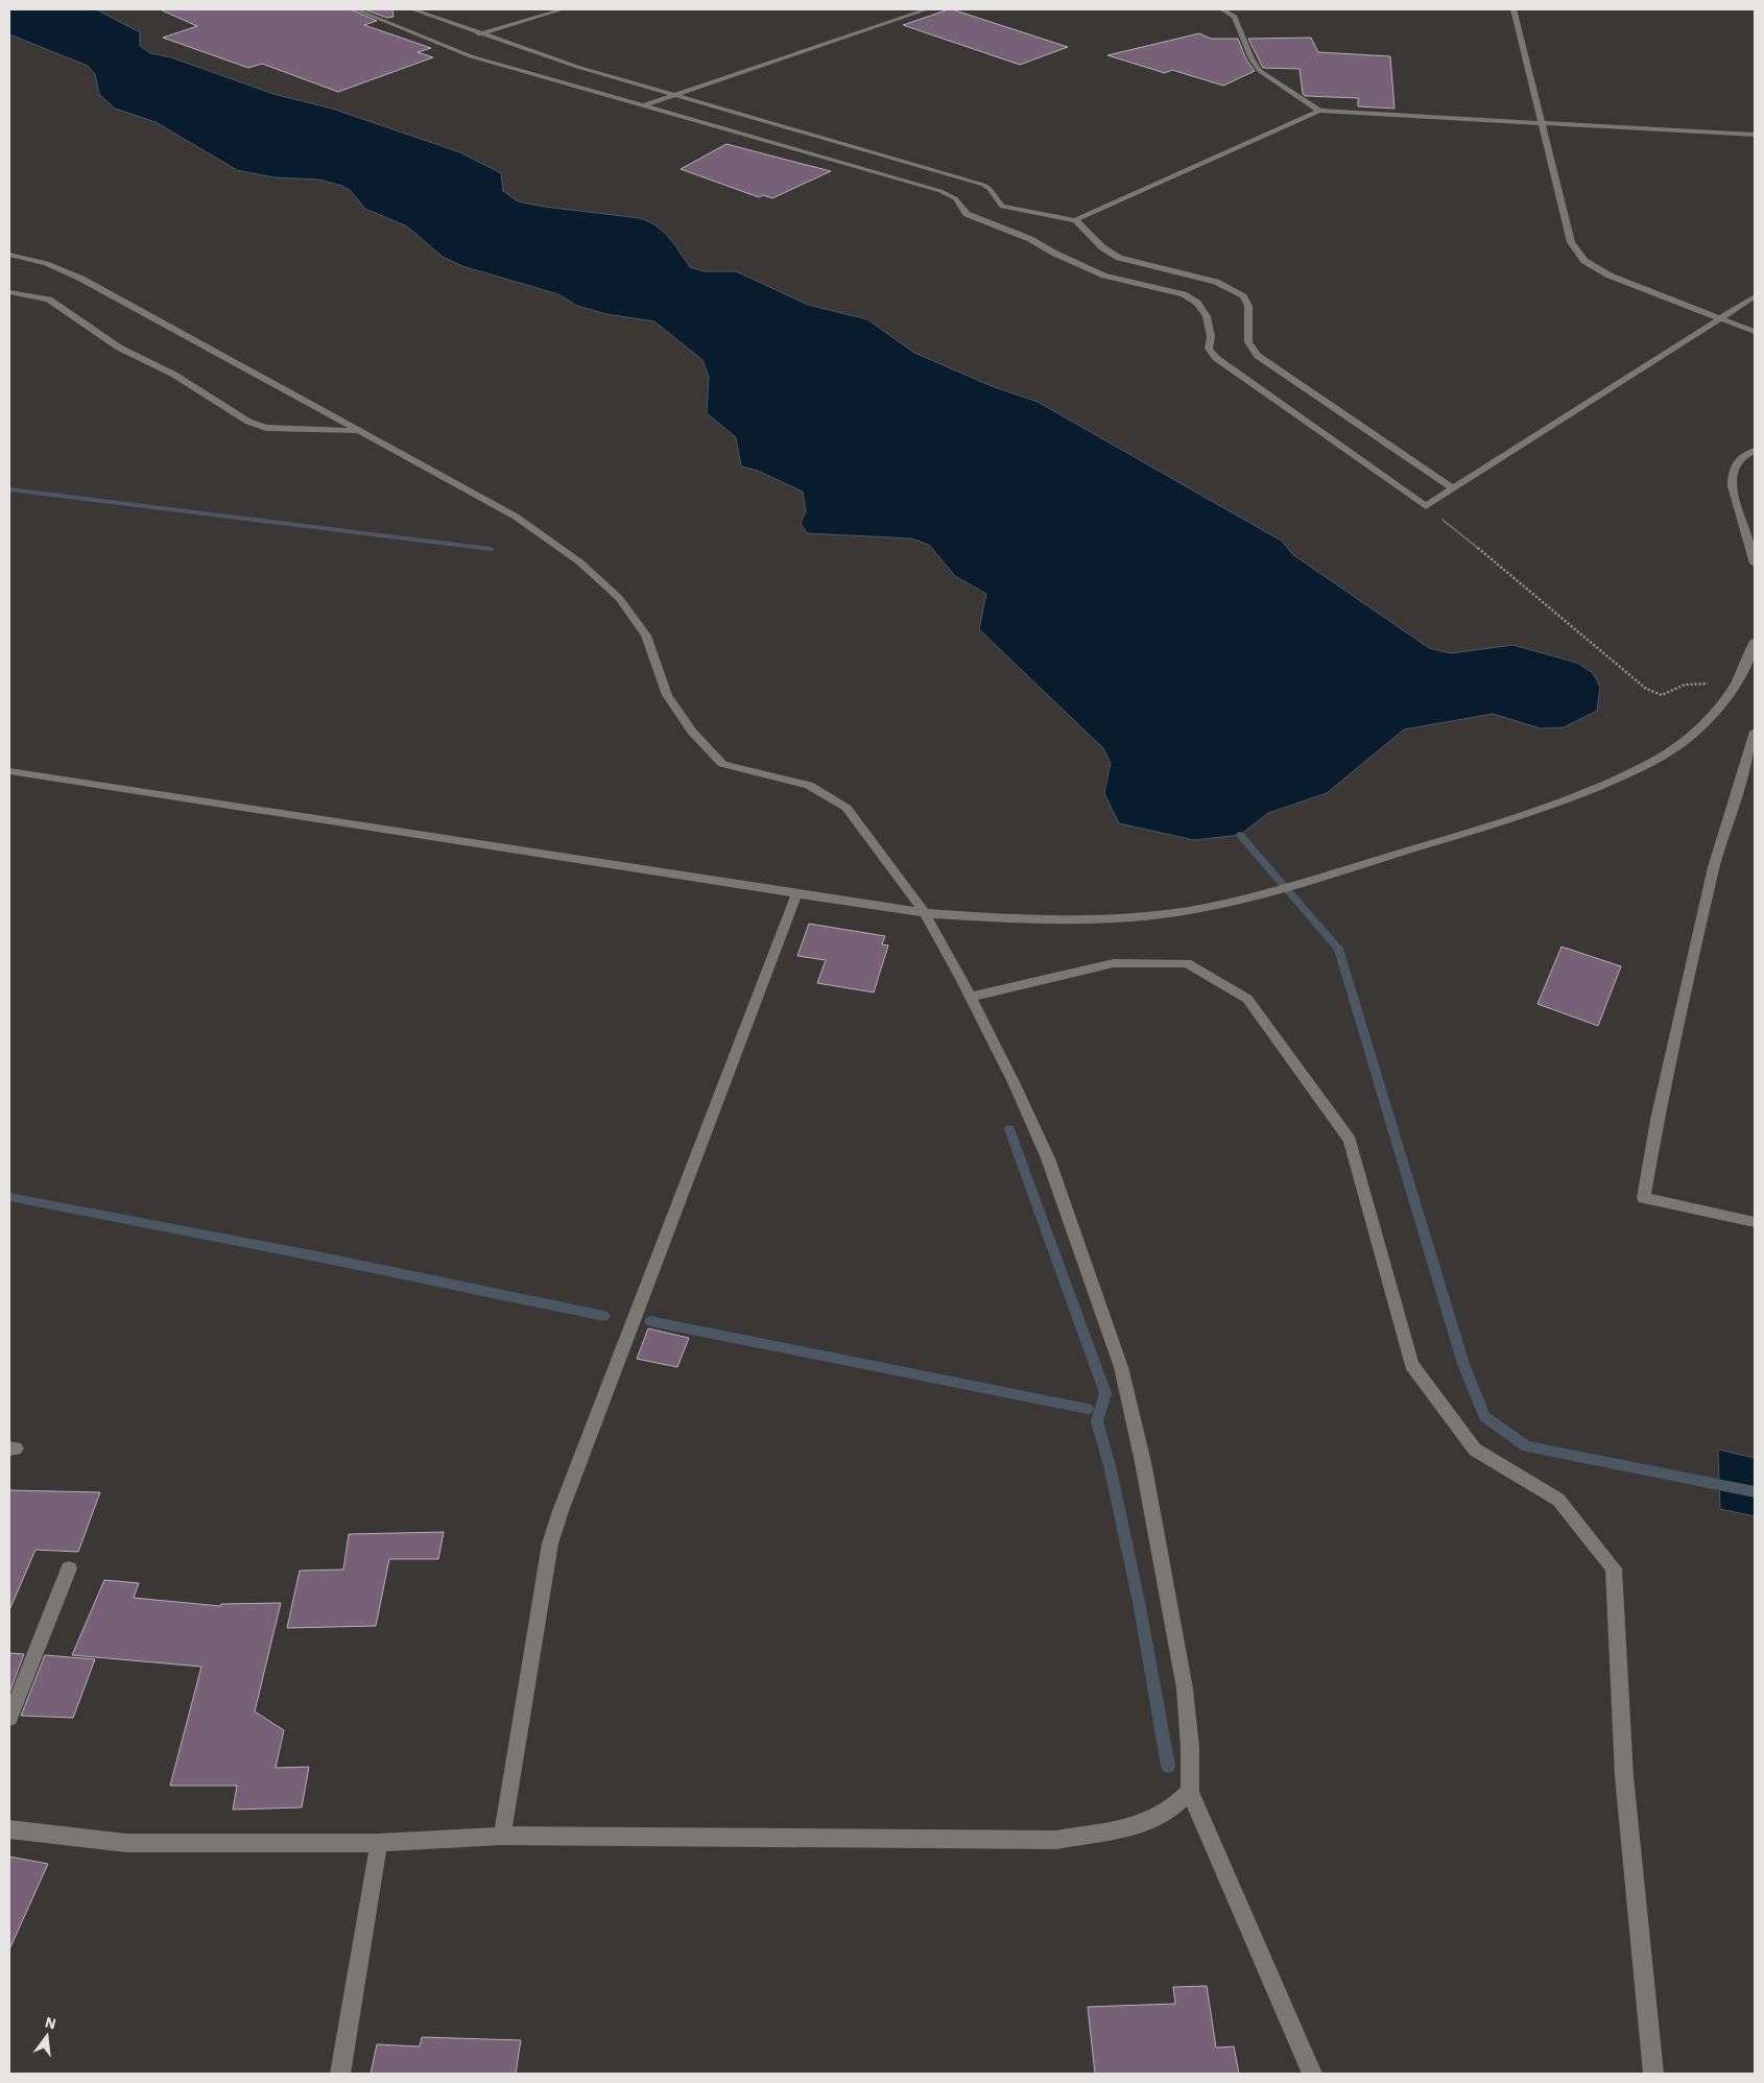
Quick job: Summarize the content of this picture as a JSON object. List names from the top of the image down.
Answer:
{
  "north": "top"
}
